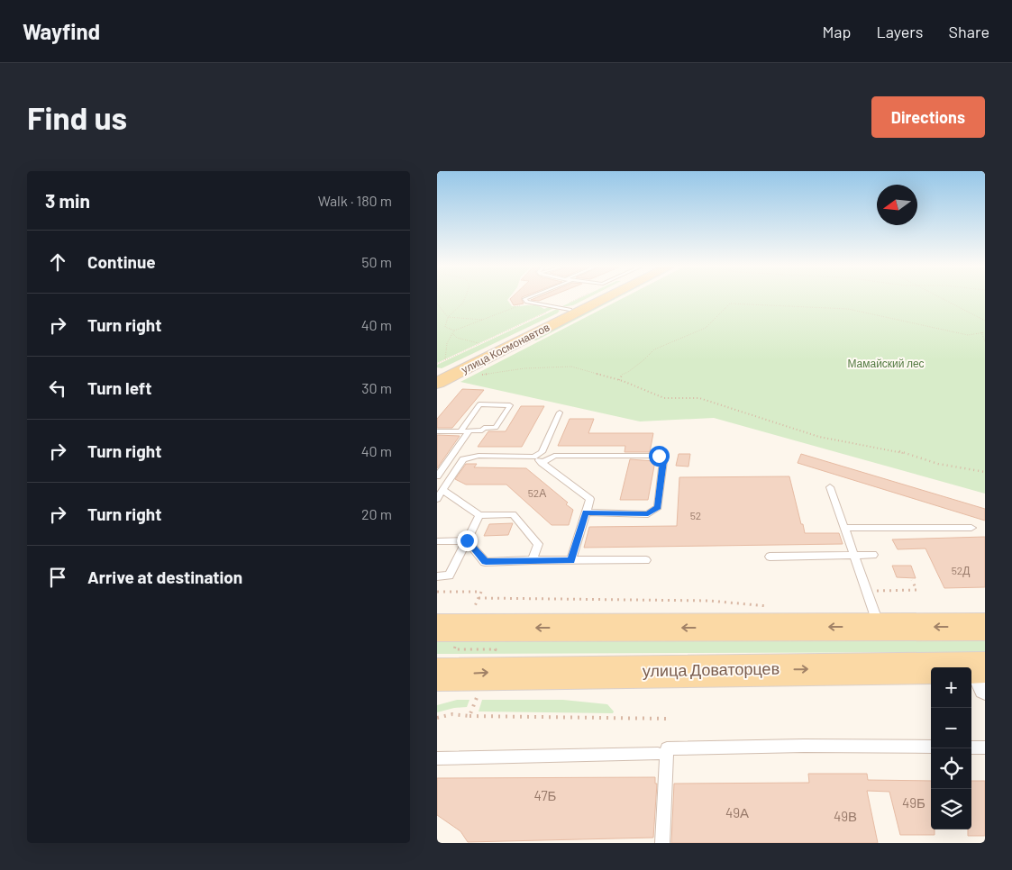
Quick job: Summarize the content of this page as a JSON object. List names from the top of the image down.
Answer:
{
  "streets": {
    "main road": ["улица Космонавтов", "улица Доваторцев"]
  },
  "parks": ["Мамайский лес"],
  "house_numbers": [
    "52А",
    "52",
    "52Д",
    "47Б",
    "49Б",
    "49А",
    "49В"
  ],
  "north": "left",
  "page": {
    "header": "Wayfind",
    "nav": ["Map", "Layers", "Share"],
    "buttons": "Directions",
    "title": "Find us",
    "heading": ["3 min", "Walk · 180 m"],
    "list": [
      ["Continue", "50 m"],
      ["Turn right", "40 m"],
      ["Turn left", "30 m"],
      ["Turn right", "40 m"],
      ["Turn right", "20 m"],
      "Arrive at destination"
    ],
    "map_buttons": ["+", "−"]
  }
}
